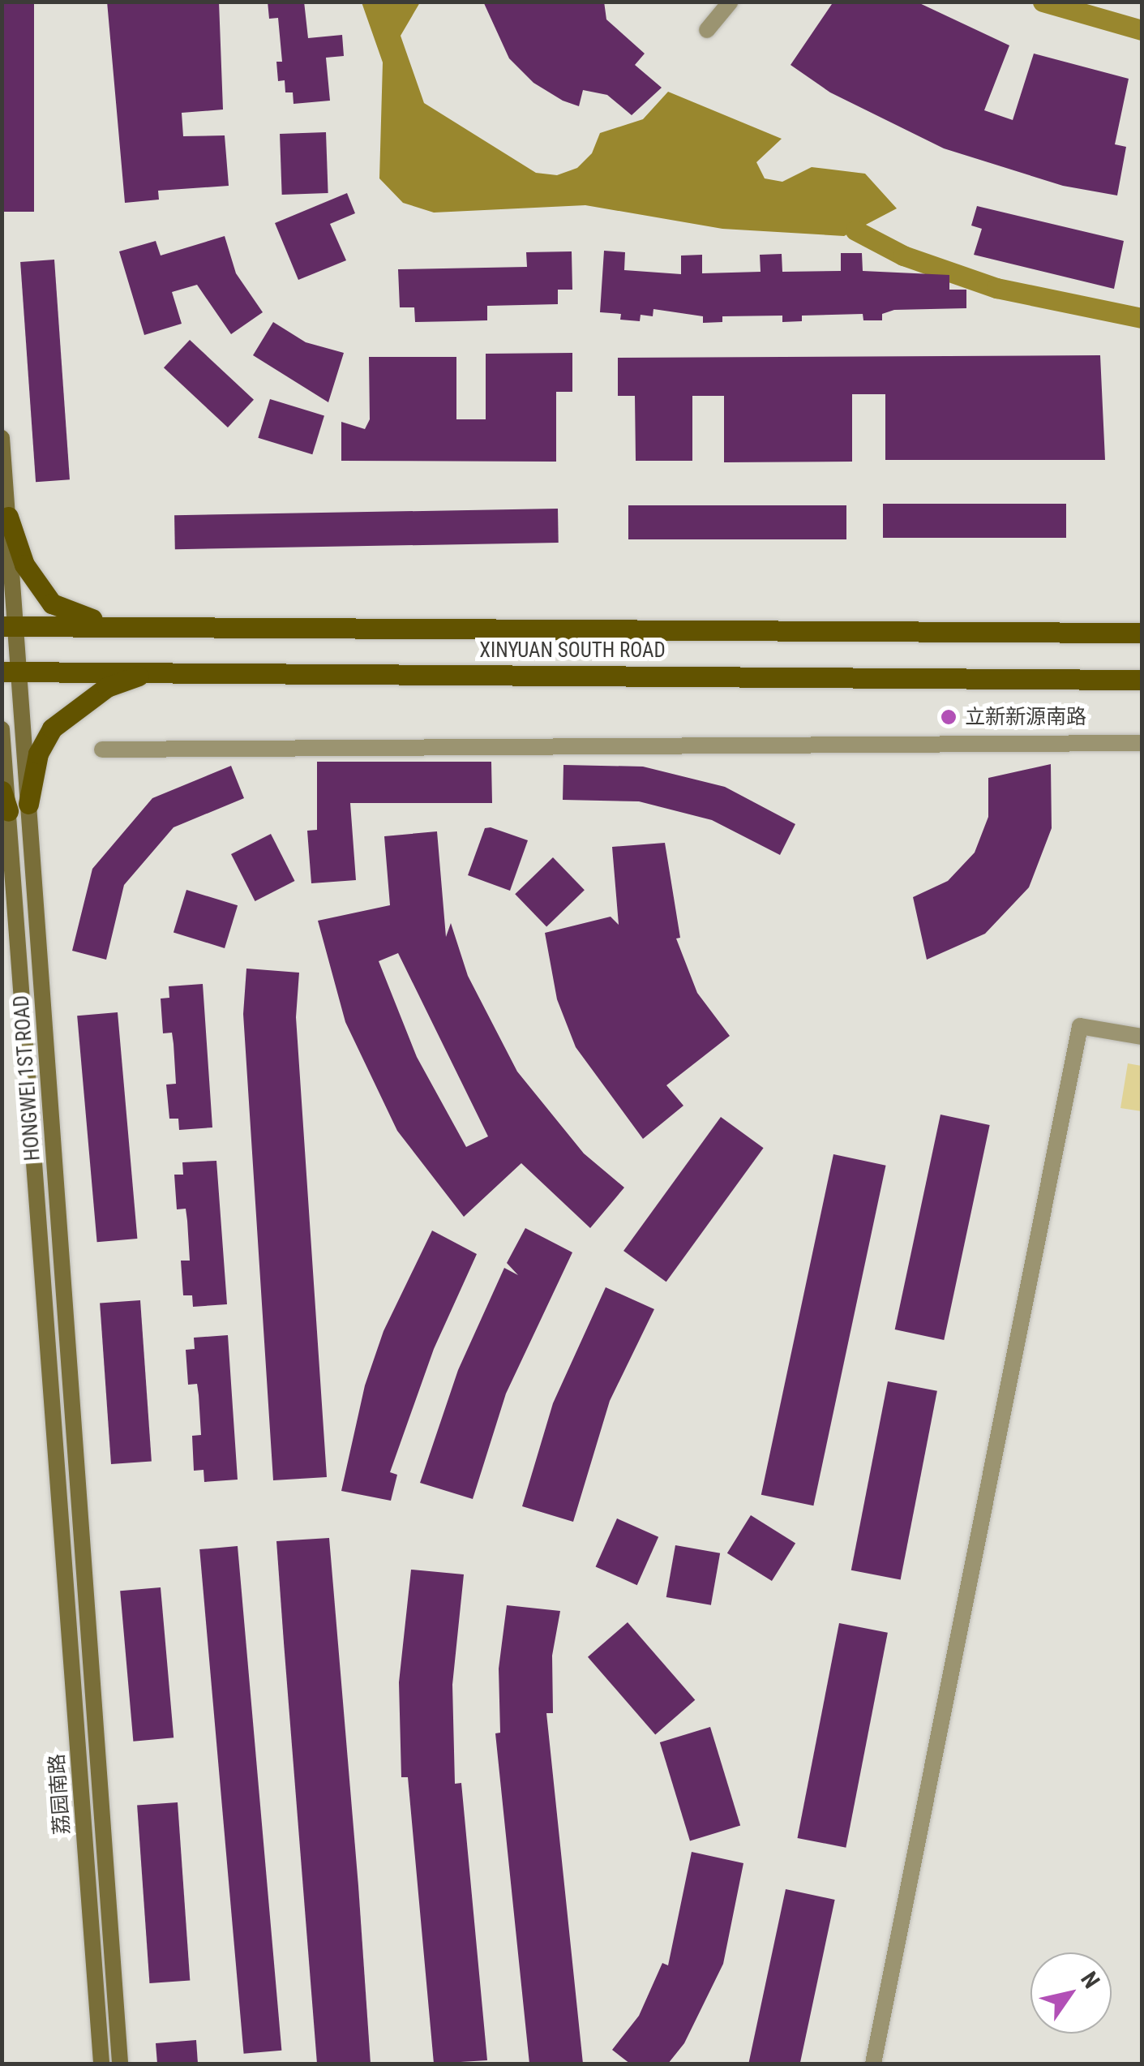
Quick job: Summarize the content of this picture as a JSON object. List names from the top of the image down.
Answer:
{
  "streets": {
    "main road": ["XINYUAN SOUTH ROAD", "HONGWEI 1ST ROAD", "荔园南路"]
  },
  "crossings": [
    ["XINYUAN SOUTH ROAD", "HONGWEI 1ST ROAD"],
    ["HONGWEI 1ST ROAD", "荔园南路"]
  ],
  "places": ["立新新源南路"],
  "north": "top right"
}
